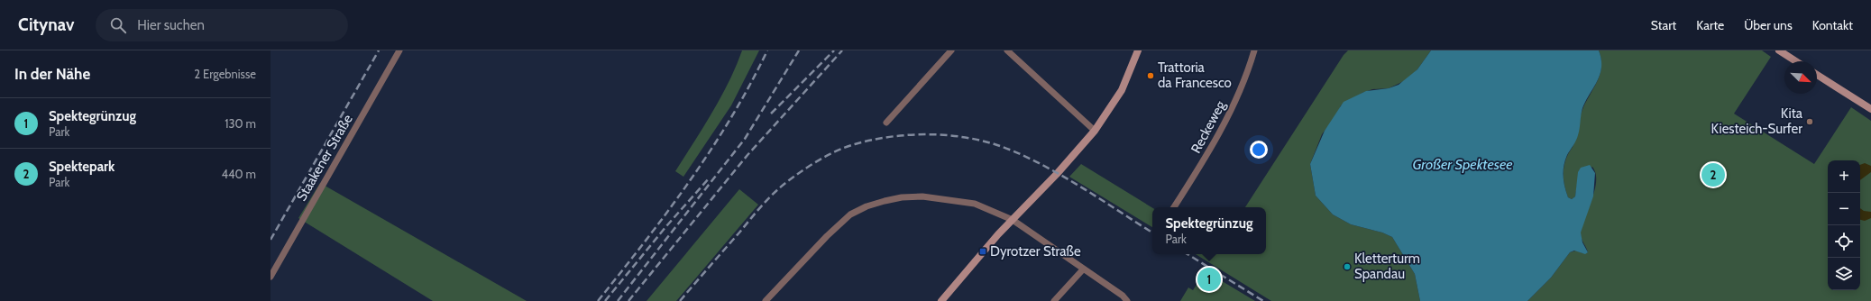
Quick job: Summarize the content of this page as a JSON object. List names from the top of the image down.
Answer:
{
  "streets": {
    "street": ["Reckeweg", "Staakener Straße"]
  },
  "water": ["Großer Spektesee"],
  "places": {
    "other": ["Trattoria da Francesco", "Kita Kiesteich-Surfer", "Kletterturm Spandau"],
    "transit": ["Dyrotzer Straße"]
  },
  "north": "bottom right",
  "page": {
    "header": "Citynav",
    "search": "Hier suchen",
    "nav": [
      "Start",
      "Karte",
      "Über uns",
      "Kontakt"
    ],
    "heading": ["In der Nähe", "2 Ergebnisse"],
    "list": [
      {
        "mark": "1",
        "name": "Spektegrünzug",
        "note": "Park",
        "value": "130 m"
      },
      {
        "mark": "2",
        "name": "Spektepark",
        "note": "Park",
        "value": "440 m"
      }
    ],
    "map_buttons": ["+", "−"],
    "pins": ["2", "1"],
    "popup": ["Spektegrünzug", "Park"]
  }
}
